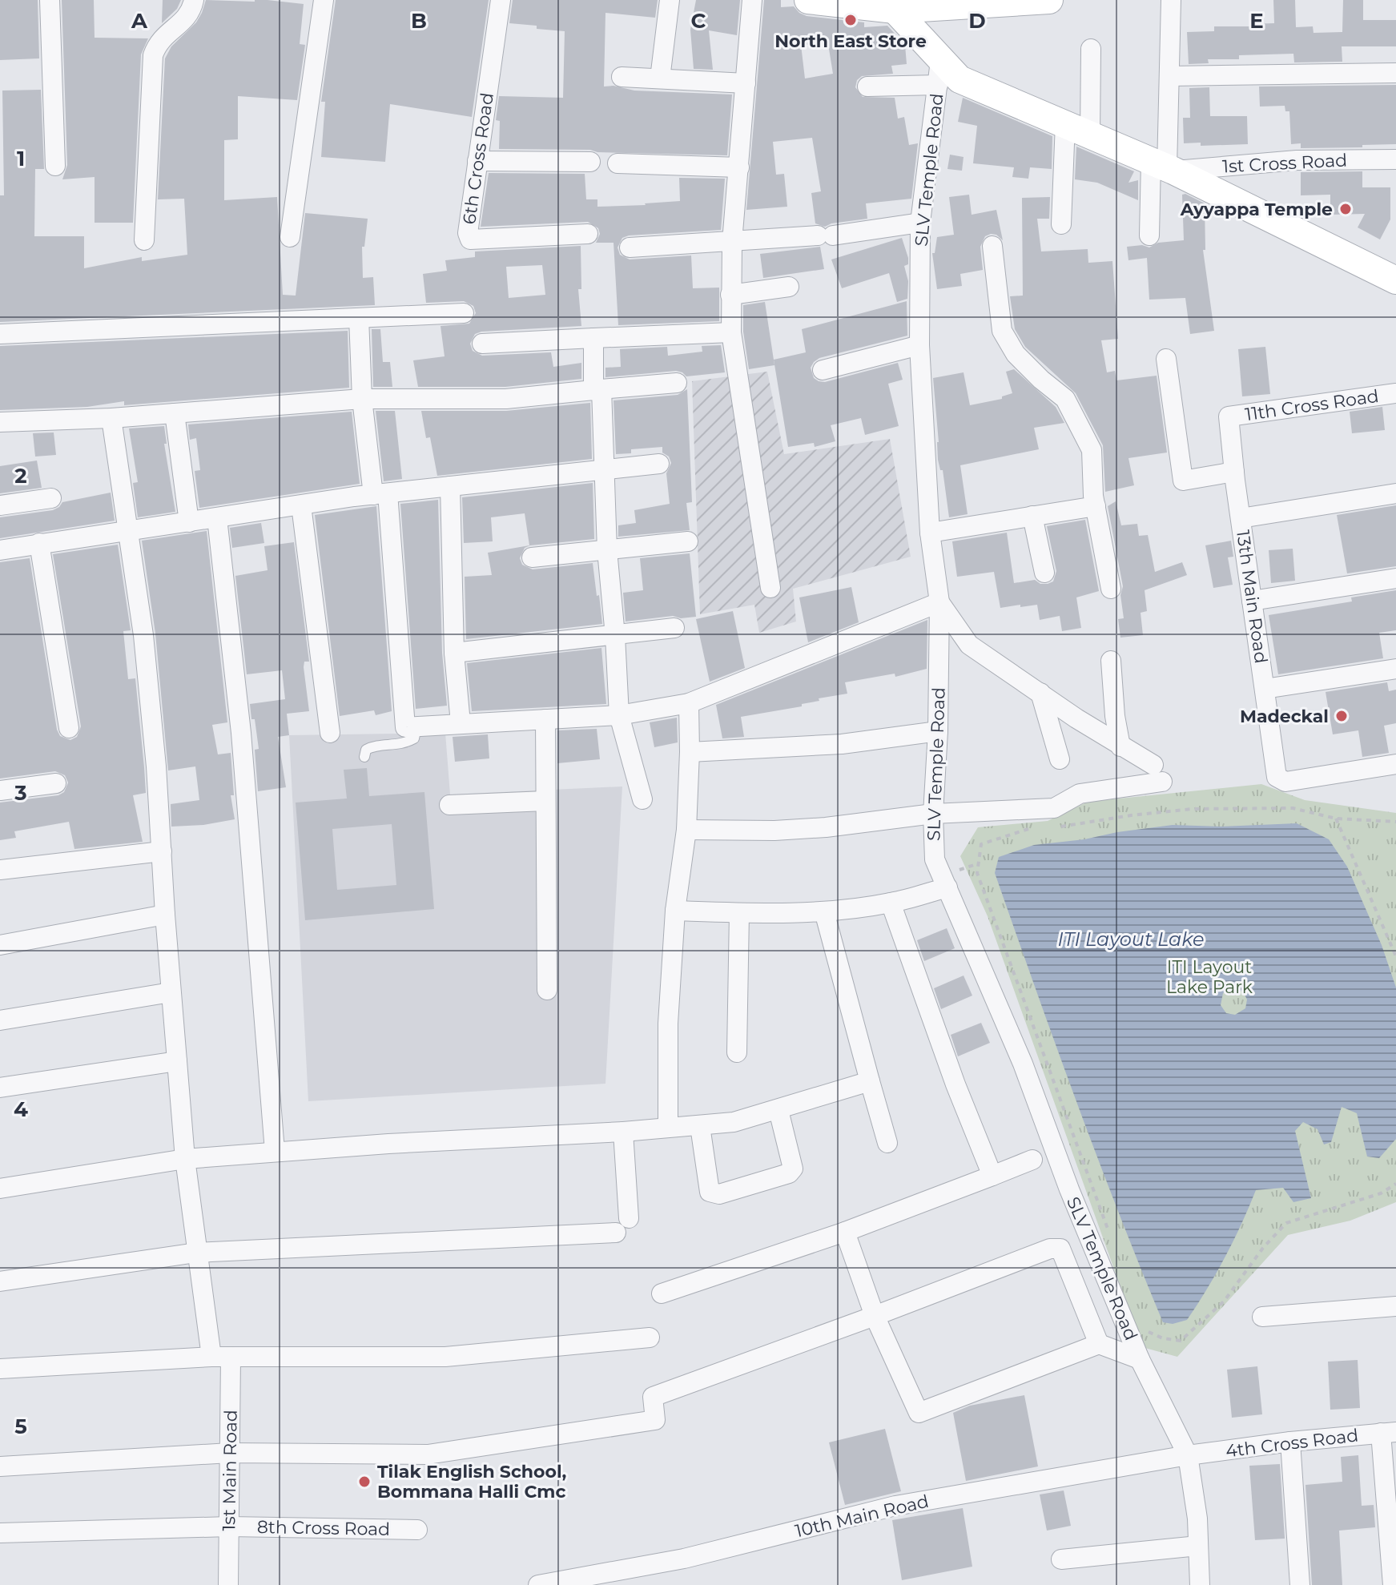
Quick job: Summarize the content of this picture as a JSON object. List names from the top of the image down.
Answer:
{
  "streets": {
    "street": [
      "6th Cross Road",
      "1st Cross Road",
      "SLV Temple Road",
      "11th Cross Road",
      "13th Main Road",
      "4th Cross Road",
      "1st Main Road",
      "10th Main Road",
      "8th Cross Road"
    ]
  },
  "crossings": [
    ["SLV Temple Road", "4th Cross Road"],
    ["SLV Temple Road", "10th Main Road"],
    ["11th Cross Road", "13th Main Road"],
    ["4th Cross Road", "10th Main Road"],
    ["1st Main Road", "8th Cross Road"]
  ],
  "water": ["ITI Layout Lake"],
  "parks": ["ITI Layout Lake Park"],
  "places": [
    "North East Store",
    "Ayyappa Temple",
    "Madeckal",
    "Tilak English School, Bommana Halli Cmc"
  ],
  "grid": {
    "columns": [
      "A",
      "B",
      "C",
      "D",
      "E"
    ],
    "rows": [
      "1",
      "2",
      "3",
      "4",
      "5"
    ]
  }
}
